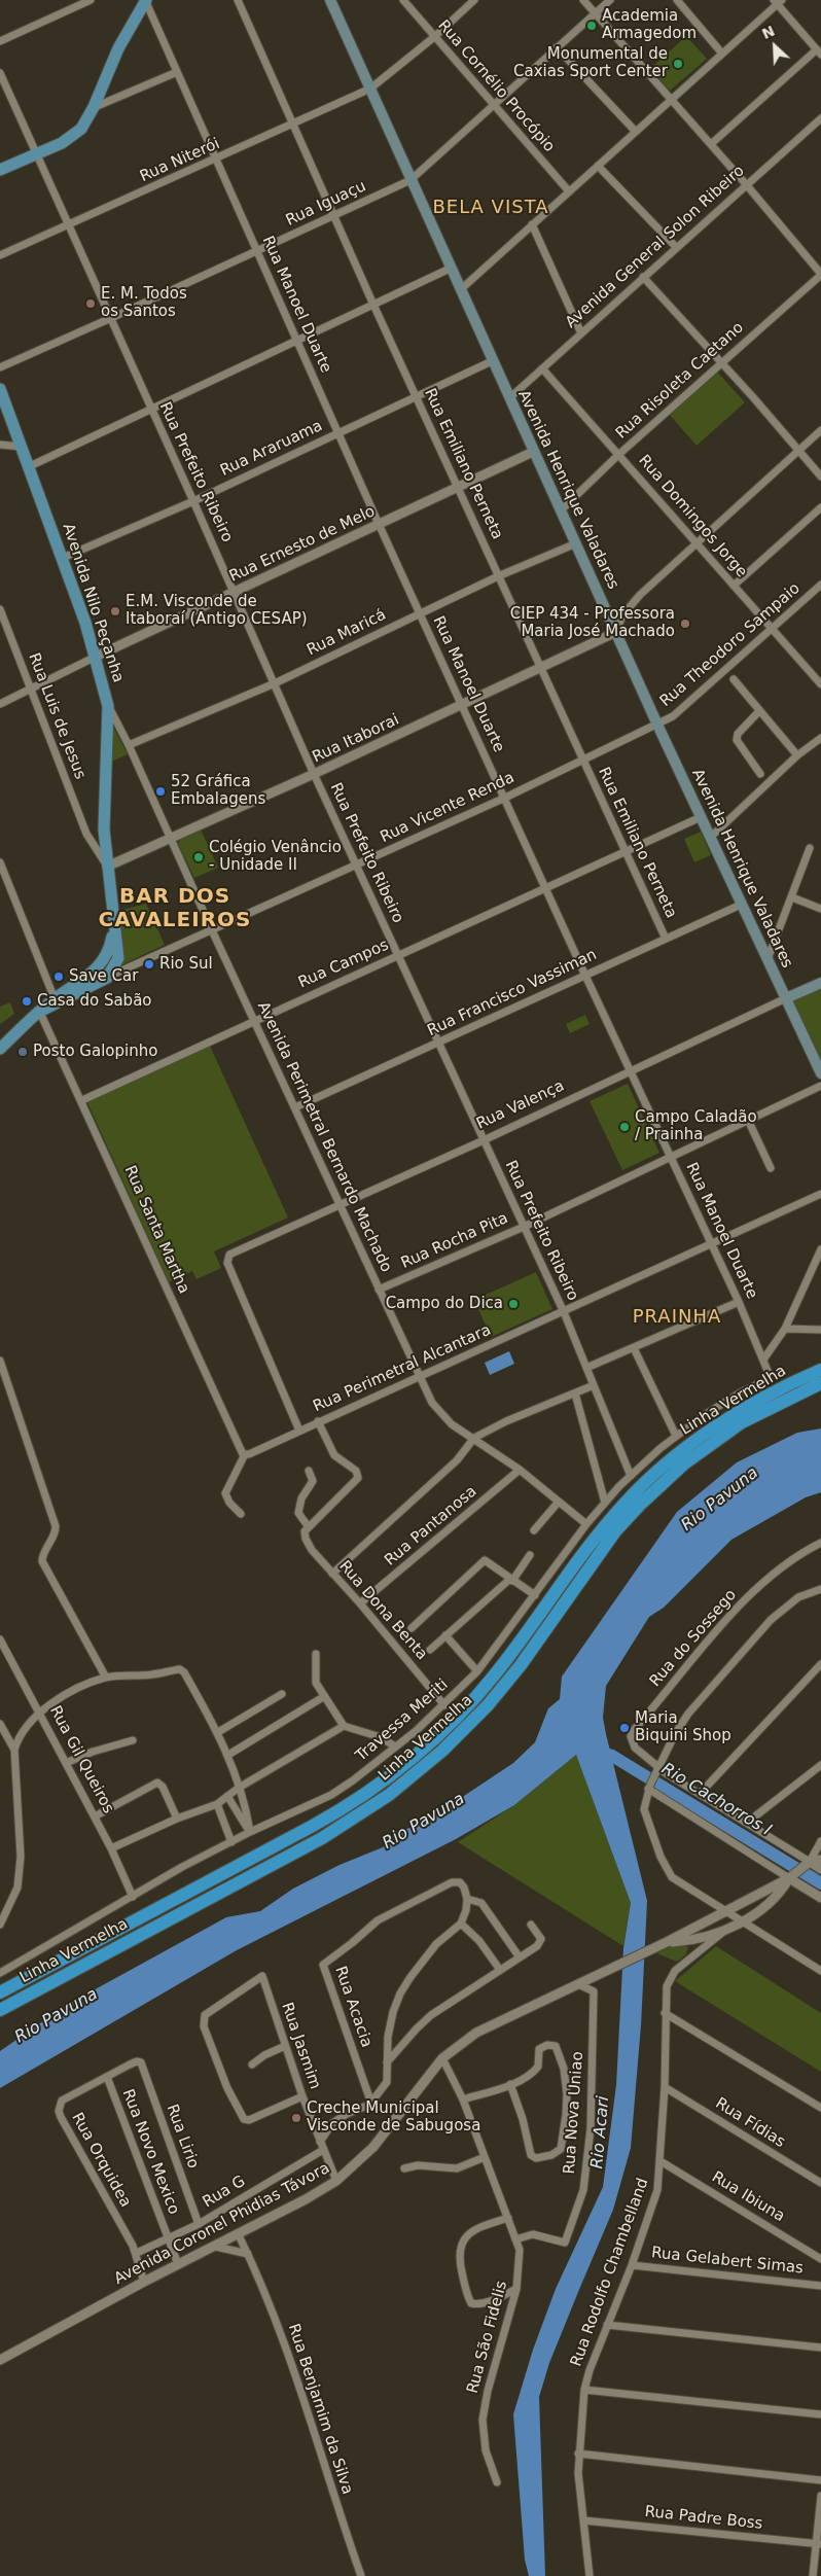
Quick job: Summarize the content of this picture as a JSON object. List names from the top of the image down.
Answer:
{
  "streets": {
    "highway": ["Linha Vermelha"],
    "main road": ["Avenida Henrique Valadares", "Avenida Nilo Peçanha", "Rua Valença"],
    "street": [
      "Rua Cornélio Procópio",
      "Rua Niterói",
      "Rua Iguaçu",
      "Avenida General Solon Ribeiro",
      "Rua Manoel Duarte",
      "Rua Risoleta Caetano",
      "Rua Araruama",
      "Rua Emiliano Perneta",
      "Rua Prefeito Ribeiro",
      "Rua Domingos Jorge",
      "Rua Ernesto de Melo",
      "Rua Maricá",
      "Rua Theodoro Sampaio",
      "Rua Luis de Jesus",
      "Rua Itaborai",
      "Rua Vicente Renda",
      "Rua Campos",
      "Rua Francisco Vassiman",
      "Avenida Perimetral Bernardo Machado",
      "Rua Santa Martha",
      "Rua Rocha Pita",
      "Rua Perimetral Alcantara",
      "Rua Pantanosa",
      "Rua Dona Benta",
      "Rua do Sossego",
      "Travessa Meriti",
      "Rua Gil Queiros",
      "Rua Acacia",
      "Rua Jasmim",
      "Rua Nova Uniao",
      "Rua Fídias",
      "Rua Lirio",
      "Rua Novo Mexico",
      "Rua Orquidea",
      "Rua G",
      "Rua Ibiuna",
      "Avenida Coronel Phidias Távora",
      "Rua Gelabert Simas",
      "Rua Rodolfo Chambelland",
      "Rua São Fidelis",
      "Rua Benjamim da Silva",
      "Rua Padre Boss"
    ]
  },
  "crossings": [
    ["Rua Cornélio Procópio", "Rua Niterói"],
    ["Rua Cornélio Procópio", "Rua Iguaçu"],
    ["Rua Niterói", "Rua Manoel Duarte"],
    ["Rua Niterói", "Rua Emiliano Perneta"],
    ["Rua Niterói", "Rua Prefeito Ribeiro"],
    ["Rua Niterói", "Avenida Henrique Valadares"],
    ["Rua Iguaçu", "Rua Manoel Duarte"],
    ["Rua Iguaçu", "Rua Emiliano Perneta"],
    ["Rua Iguaçu", "Rua Prefeito Ribeiro"],
    ["Rua Iguaçu", "Avenida Henrique Valadares"],
    ["Avenida General Solon Ribeiro", "Avenida Henrique Valadares"],
    ["Avenida General Solon Ribeiro", "Rua Domingos Jorge"],
    ["Rua Manoel Duarte", "Rua Araruama"],
    ["Rua Manoel Duarte", "Rua Ernesto de Melo"],
    ["Rua Manoel Duarte", "Rua Maricá"],
    ["Rua Manoel Duarte", "Rua Itaborai"],
    ["Rua Manoel Duarte", "Rua Vicente Renda"],
    ["Rua Manoel Duarte", "Rua Campos"],
    ["Rua Manoel Duarte", "Rua Francisco Vassiman"],
    ["Rua Manoel Duarte", "Rua Valença"],
    ["Rua Manoel Duarte", "Rua Rocha Pita"],
    ["Rua Manoel Duarte", "Rua Perimetral Alcantara"],
    ["Rua Manoel Duarte", "Travessa Meriti"],
    ["Rua Risoleta Caetano", "Avenida Henrique Valadares"],
    ["Rua Risoleta Caetano", "Rua Domingos Jorge"],
    ["Rua Araruama", "Rua Emiliano Perneta"],
    ["Rua Araruama", "Rua Prefeito Ribeiro"],
    ["Rua Araruama", "Avenida Henrique Valadares"],
    ["Rua Araruama", "Avenida Nilo Peçanha"],
    ["Rua Emiliano Perneta", "Rua Ernesto de Melo"],
    ["Rua Emiliano Perneta", "Rua Maricá"],
    ["Rua Emiliano Perneta", "Rua Itaborai"],
    ["Rua Emiliano Perneta", "Rua Vicente Renda"],
    ["Rua Emiliano Perneta", "Rua Campos"],
    ["Rua Emiliano Perneta", "Rua Francisco Vassiman"],
    ["Rua Prefeito Ribeiro", "Rua Ernesto de Melo"],
    ["Rua Prefeito Ribeiro", "Rua Maricá"],
    ["Rua Prefeito Ribeiro", "Rua Itaborai"],
    ["Rua Prefeito Ribeiro", "Rua Vicente Renda"],
    ["Rua Prefeito Ribeiro", "Rua Campos"],
    ["Rua Prefeito Ribeiro", "Rua Francisco Vassiman"],
    ["Rua Prefeito Ribeiro", "Rua Valença"],
    ["Rua Prefeito Ribeiro", "Rua Rocha Pita"],
    ["Rua Prefeito Ribeiro", "Rua Perimetral Alcantara"],
    ["Rua Prefeito Ribeiro", "Travessa Meriti"],
    ["Avenida Henrique Valadares", "Rua Ernesto de Melo"],
    ["Avenida Henrique Valadares", "Rua Maricá"],
    ["Avenida Henrique Valadares", "Rua Theodoro Sampaio"],
    ["Avenida Henrique Valadares", "Rua Itaborai"],
    ["Avenida Henrique Valadares", "Rua Vicente Renda"],
    ["Avenida Henrique Valadares", "Rua Campos"],
    ["Avenida Henrique Valadares", "Rua Francisco Vassiman"],
    ["Avenida Henrique Valadares", "Rua Valença"],
    ["Rua Domingos Jorge", "Rua Theodoro Sampaio"],
    ["Rua Ernesto de Melo", "Avenida Nilo Peçanha"],
    ["Rua Ernesto de Melo", "Rua Luis de Jesus"],
    ["Avenida Nilo Peçanha", "Rua Luis de Jesus"],
    ["Avenida Nilo Peçanha", "Rua Itaborai"],
    ["Avenida Nilo Peçanha", "Rua Vicente Renda"],
    ["Avenida Nilo Peçanha", "Avenida Perimetral Bernardo Machado"],
    ["Avenida Nilo Peçanha", "Rua Santa Martha"],
    ["Rua Maricá", "Avenida Perimetral Bernardo Machado"],
    ["Rua Theodoro Sampaio", "Rua Vicente Renda"],
    ["Rua Luis de Jesus", "Rua Itaborai"],
    ["Rua Itaborai", "Avenida Perimetral Bernardo Machado"],
    ["Rua Vicente Renda", "Avenida Perimetral Bernardo Machado"],
    ["Rua Campos", "Avenida Perimetral Bernardo Machado"],
    ["Rua Campos", "Rua Santa Martha"],
    ["Rua Francisco Vassiman", "Avenida Perimetral Bernardo Machado"],
    ["Rua Valença", "Avenida Perimetral Bernardo Machado"],
    ["Rua Valença", "Rua Perimetral Alcantara"],
    ["Avenida Perimetral Bernardo Machado", "Rua Rocha Pita"],
    ["Avenida Perimetral Bernardo Machado", "Rua Perimetral Alcantara"],
    ["Avenida Perimetral Bernardo Machado", "Rua Pantanosa"],
    ["Avenida Perimetral Bernardo Machado", "Travessa Meriti"],
    ["Rua Santa Martha", "Rua Perimetral Alcantara"],
    ["Rua Pantanosa", "Rua Dona Benta"],
    ["Rua Dona Benta", "Travessa Meriti"],
    ["Travessa Meriti", "Rua Gil Queiros"],
    ["Rua Jasmim", "Rua G"],
    ["Rua Jasmim", "Avenida Coronel Phidias Távora"],
    ["Rua Nova Uniao", "Avenida Coronel Phidias Távora"],
    ["Rua Nova Uniao", "Rua São Fidelis"],
    ["Rua Fídias", "Rua Rodolfo Chambelland"],
    ["Rua Lirio", "Rua Orquidea"],
    ["Rua Lirio", "Rua G"],
    ["Rua Novo Mexico", "Rua Orquidea"],
    ["Rua Novo Mexico", "Rua G"],
    ["Rua Orquidea", "Rua G"],
    ["Rua Orquidea", "Avenida Coronel Phidias Távora"],
    ["Rua Ibiuna", "Rua Rodolfo Chambelland"],
    ["Avenida Coronel Phidias Távora", "Rua São Fidelis"],
    ["Avenida Coronel Phidias Távora", "Rua Benjamim da Silva"],
    ["Rua Gelabert Simas", "Rua Rodolfo Chambelland"],
    ["Rua Rodolfo Chambelland", "Rua Padre Boss"]
  ],
  "districts": ["BELA VISTA", "BAR DOS CAVALEIROS", "PRAINHA"],
  "water": ["Rio Pavuna", "Rio Cachorros I", "Rio Acari"],
  "places": [
    "Academia Armagedom",
    "Monumental de Caxias Sport Center",
    "E. M. Todos os Santos",
    "E.M. Visconde de Itaboraí (Antigo CESAP)",
    "CIEP 434 - Professora Maria José Machado",
    "52 Gráfica Embalagens",
    "Colégio Venâncio - Unidade II",
    "Rio Sul",
    "Save Car",
    "Casa do Sabão",
    "Posto Galopinho",
    "Campo Caladão / Prainha",
    "Campo do Dica",
    "Maria Biquini Shop",
    "Creche Municipal Visconde de Sabugosa"
  ],
  "north": "top left"
}
